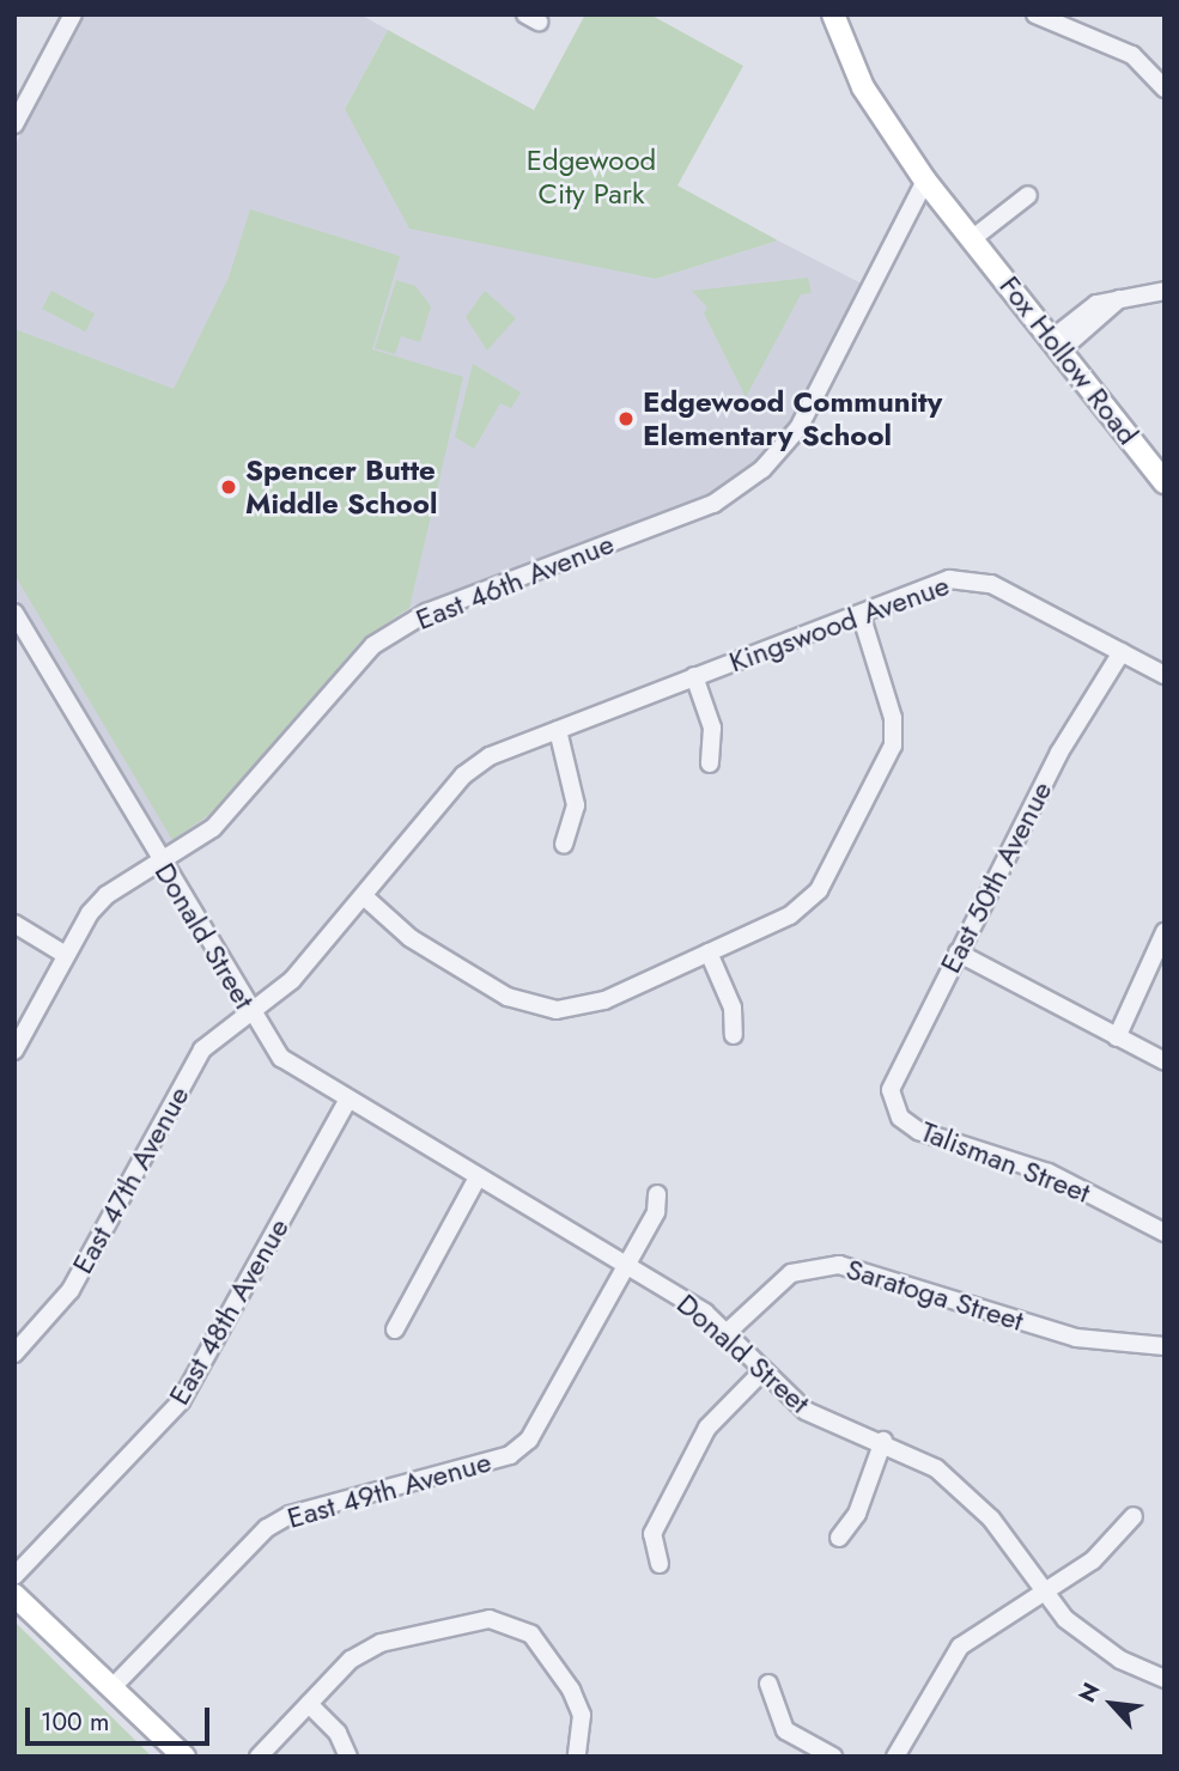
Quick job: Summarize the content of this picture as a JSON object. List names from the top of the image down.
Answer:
{
  "streets": {
    "main road": ["Fox Hollow Road"],
    "street": [
      "East 46th Avenue",
      "Kingswood Avenue",
      "East 50th Avenue",
      "Donald Street",
      "Talisman Street",
      "East 47th Avenue",
      "Saratoga Street",
      "East 48th Avenue",
      "East 49th Avenue"
    ]
  },
  "crossings": [
    ["Fox Hollow Road", "East 46th Avenue"],
    ["East 46th Avenue", "Donald Street"],
    ["Kingswood Avenue", "East 50th Avenue"],
    ["Kingswood Avenue", "Donald Street"],
    ["Kingswood Avenue", "East 47th Avenue"],
    ["East 50th Avenue", "Talisman Street"],
    ["Donald Street", "East 47th Avenue"],
    ["Donald Street", "Saratoga Street"],
    ["Donald Street", "East 48th Avenue"],
    ["Donald Street", "East 49th Avenue"]
  ],
  "parks": ["Edgewood City Park"],
  "places": ["Edgewood Community Elementary School", "Spencer Butte Middle School"],
  "scale_bar": "100 m",
  "north": "top left"
}
